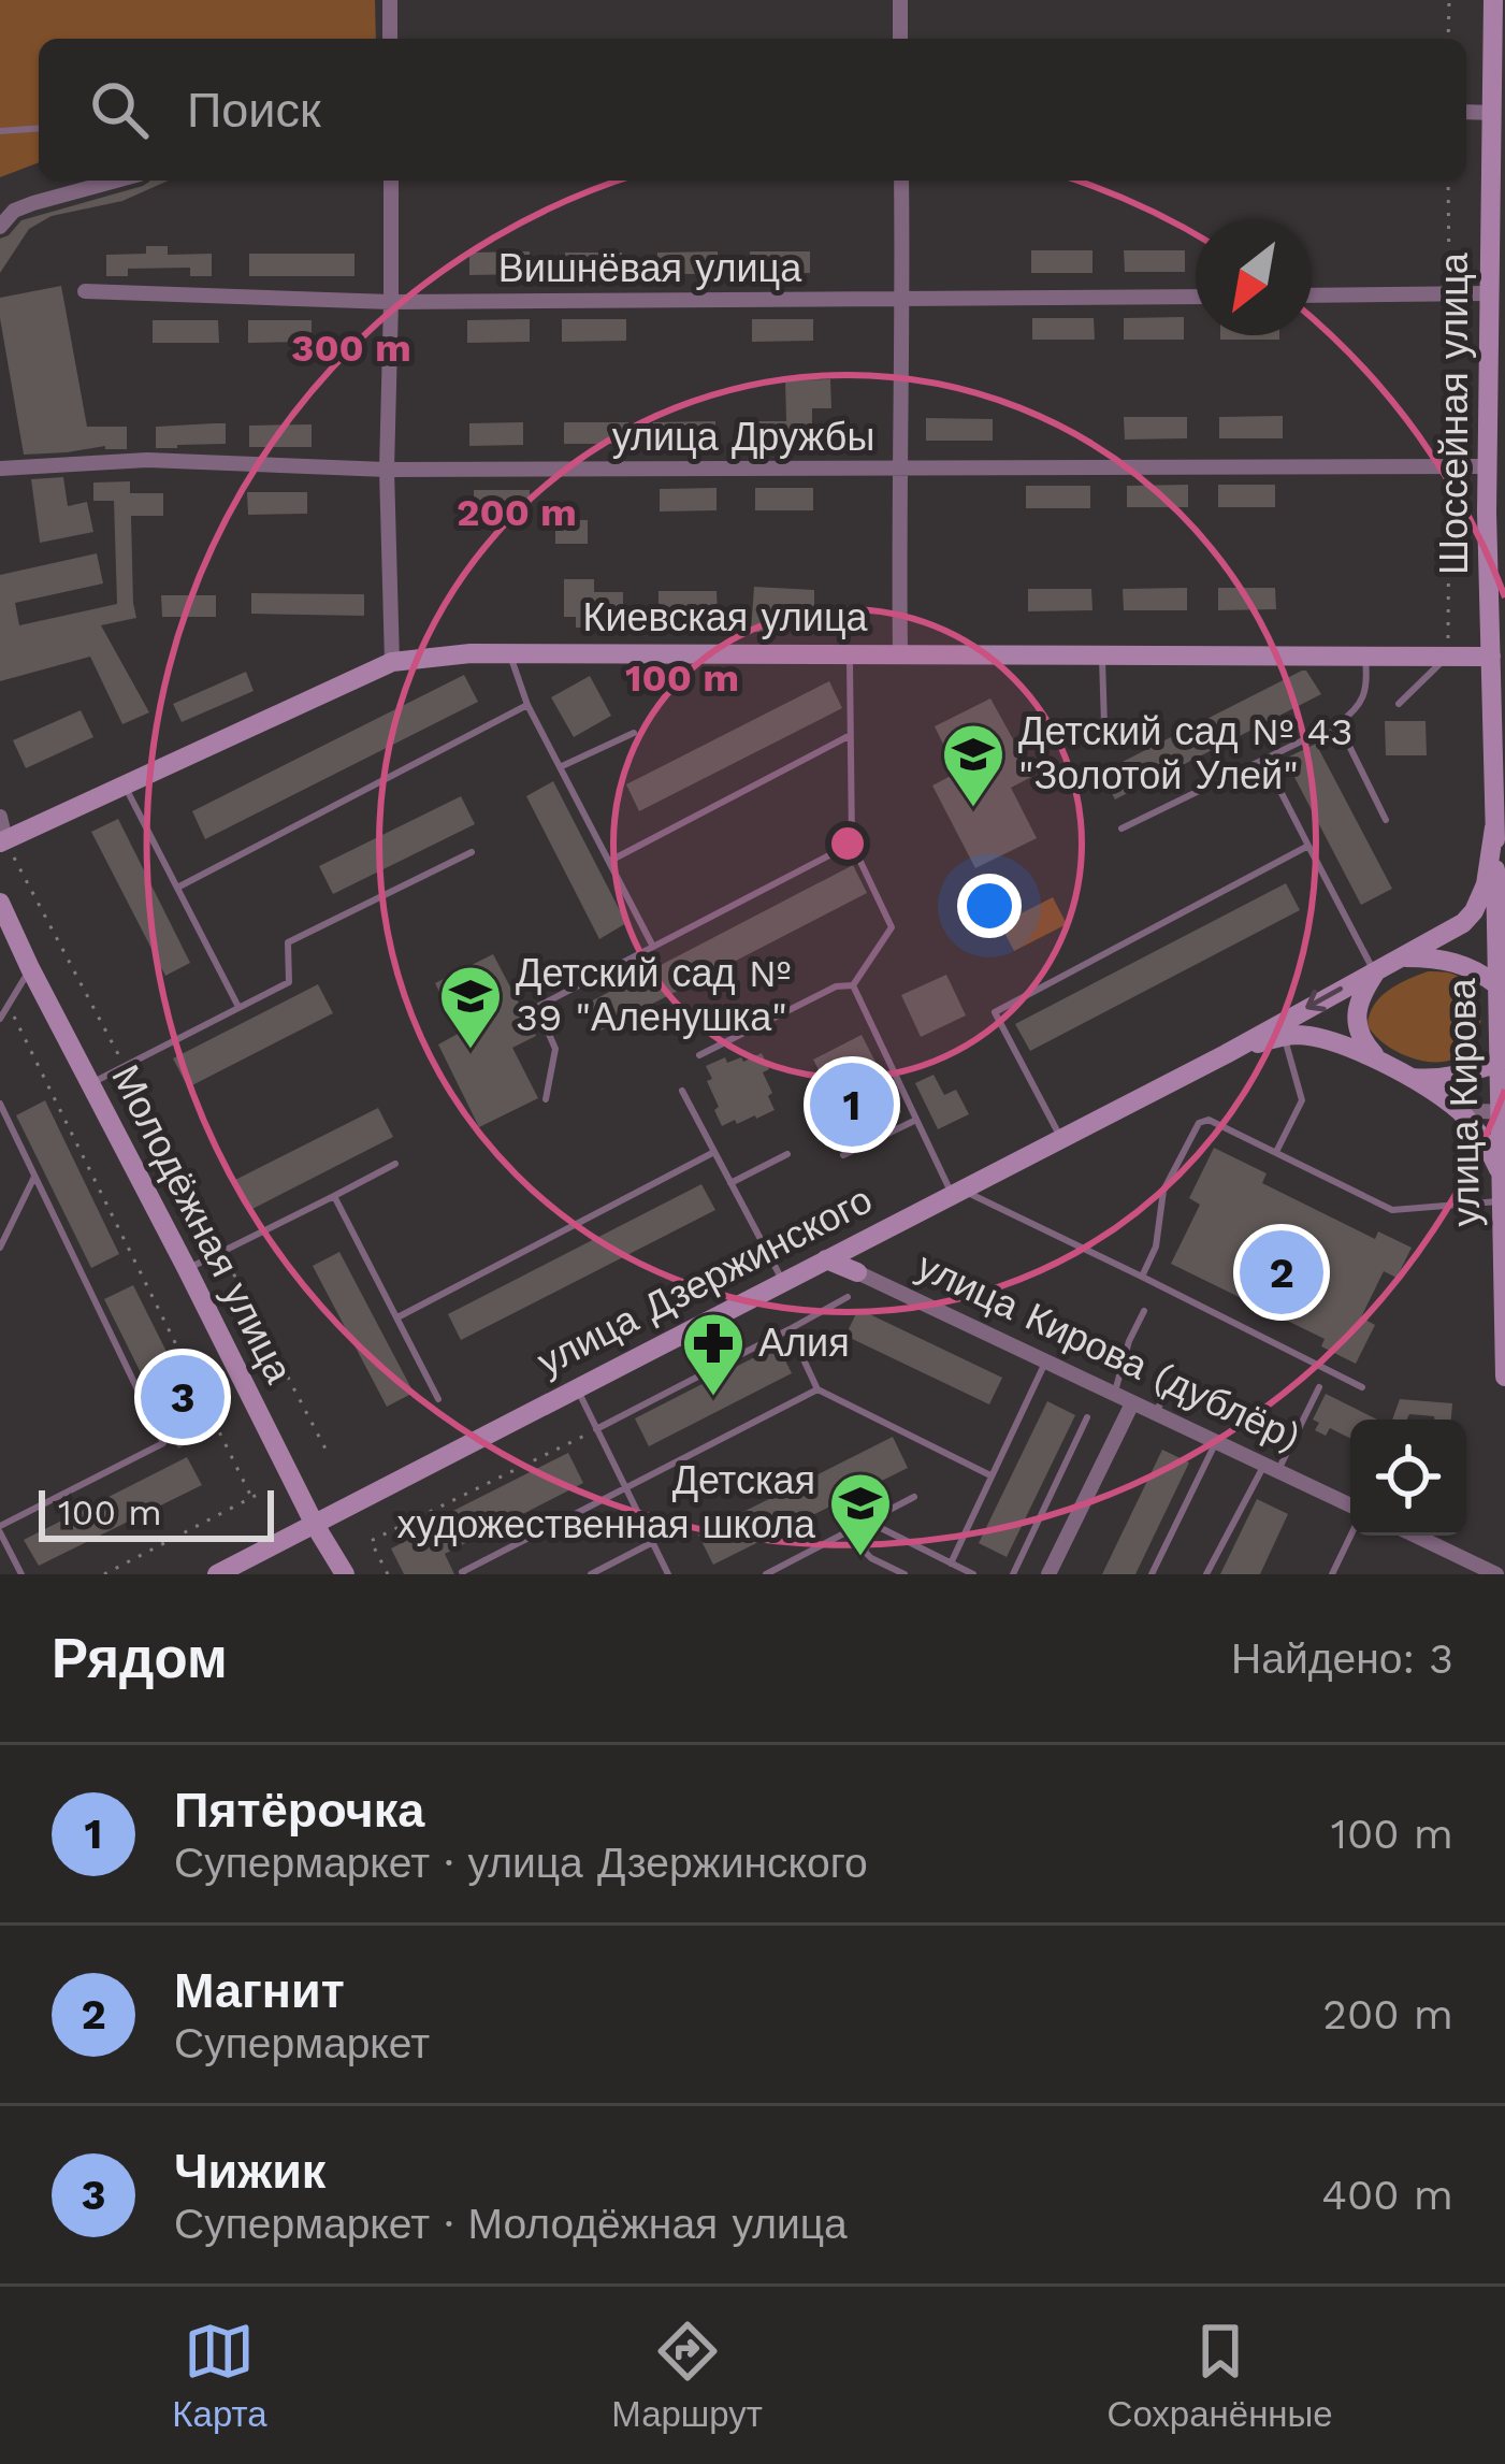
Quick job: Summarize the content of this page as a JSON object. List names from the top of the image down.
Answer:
{
  "streets": {
    "main road": [
      "Шоссейная улица",
      "Киевская улица",
      "улица Кирова",
      "Молодёжная улица",
      "улица Дзержинского",
      "улица Кирова (дублёр)"
    ],
    "street": ["Вишнёвая улица", "улица Дружбы"]
  },
  "crossings": [
    ["Шоссейная улица", "улица Дружбы"],
    ["Шоссейная улица", "Киевская улица"],
    ["Шоссейная улица", "улица Кирова"],
    ["Молодёжная улица", "улица Дзержинского"],
    ["улица Дзержинского", "улица Кирова (дублёр)"]
  ],
  "places": {
    "school or university": ["Детский сад № 43 \"Золотой Улей\"", "Детский сад № 39 \"Аленушка\"", "Детская художественная школа"],
    "pharmacy": ["Алия"]
  },
  "scale_bar": "100 m",
  "north": "bottom left",
  "page": {
    "search": "Поиск",
    "pins": ["1", "2", "3"],
    "scale": "100 m",
    "heading": ["Рядом", "Найдено: 3"],
    "list": [
      {
        "mark": "1",
        "name": "Пятёрочка",
        "note": "Супермаркет · улица Дзержинского",
        "value": "100 m"
      },
      {
        "mark": "2",
        "name": "Магнит",
        "note": "Супермаркет",
        "value": "200 m"
      },
      {
        "mark": "3",
        "name": "Чижик",
        "note": "Супермаркет · Молодёжная улица",
        "value": "400 m"
      }
    ],
    "nav": ["Карта", "Маршрут", "Сохранённые"]
  },
  "rings": ["300 m", "200 m", "100 m"]
}
